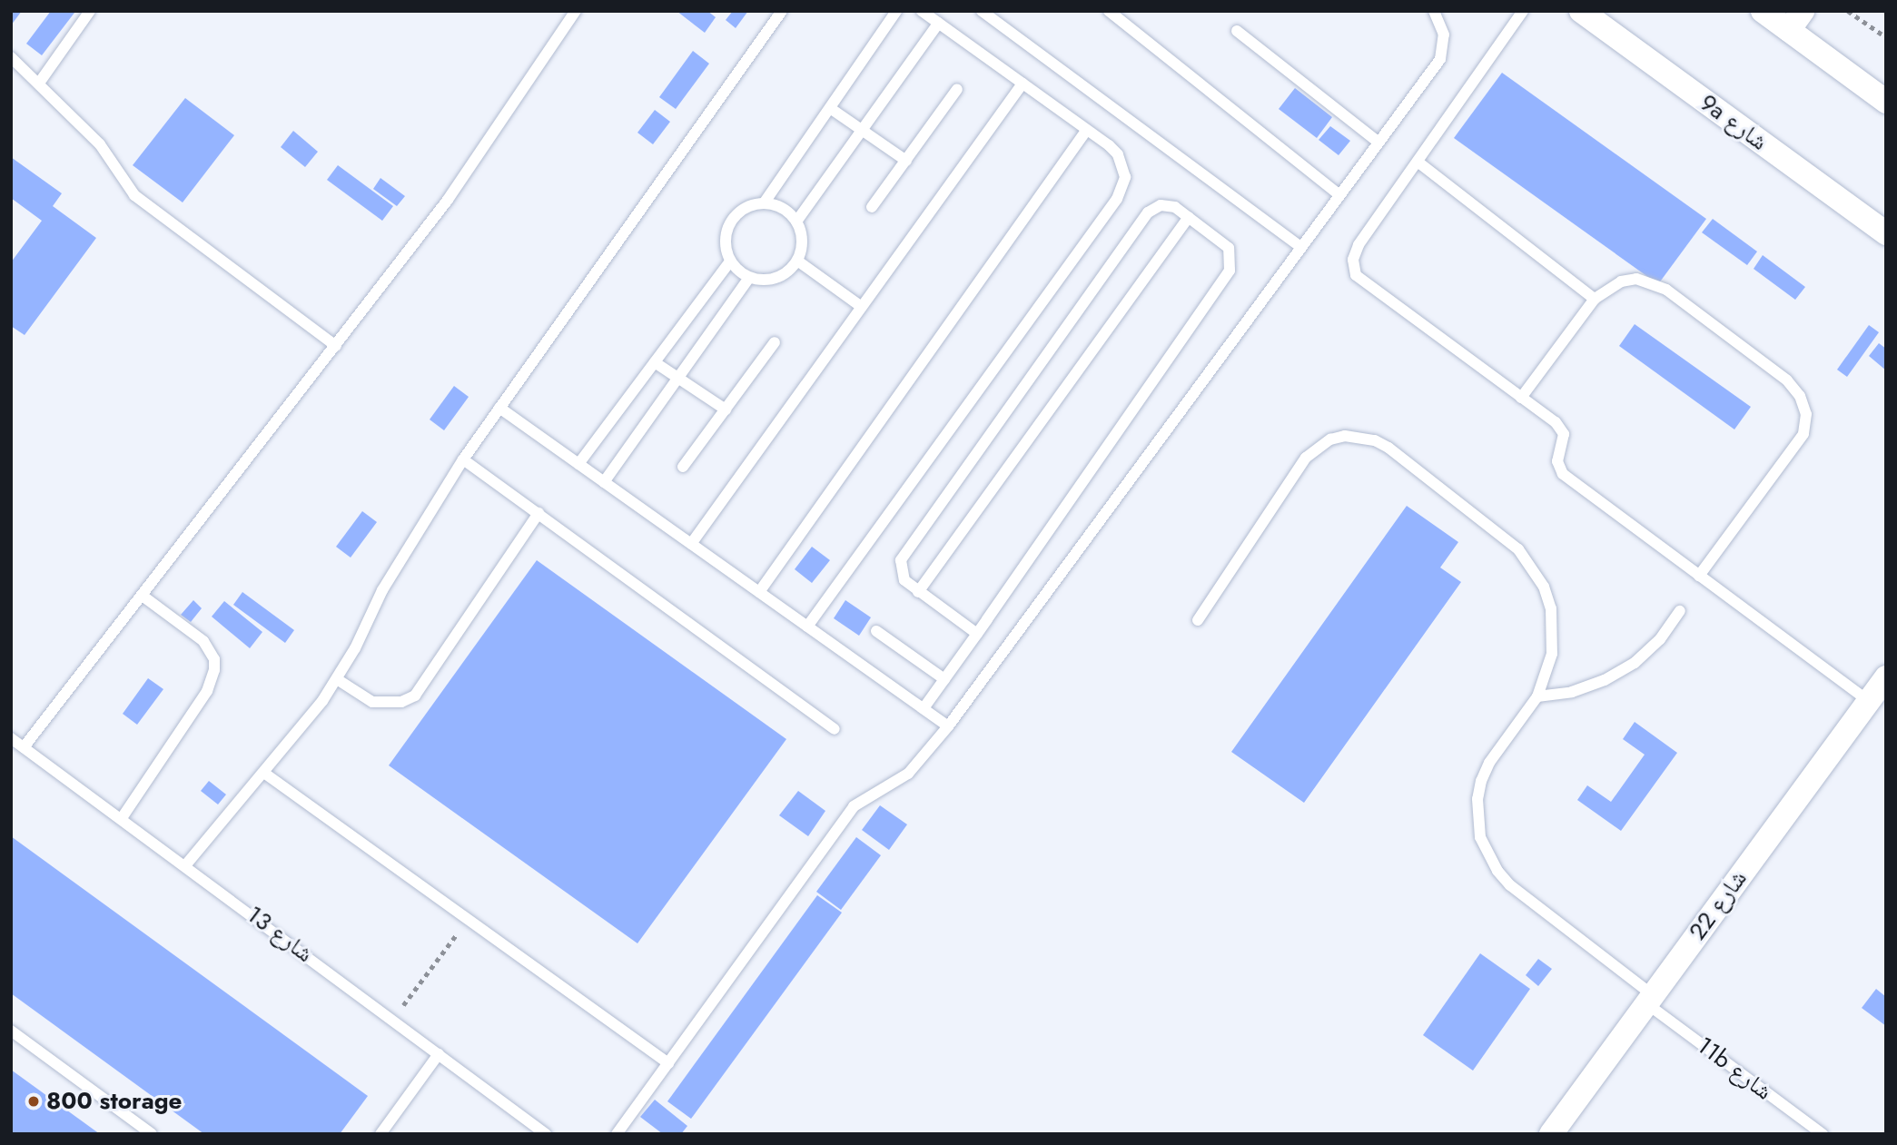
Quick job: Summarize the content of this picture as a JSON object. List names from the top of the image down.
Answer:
{
  "streets": {
    "street": ["9a شارع", "شارع 22"],
    "lane": ["شارع 13", "11b شارع"]
  },
  "crossings": [
    ["شارع 22", "11b شارع"]
  ],
  "places": ["800 storage"]
}
